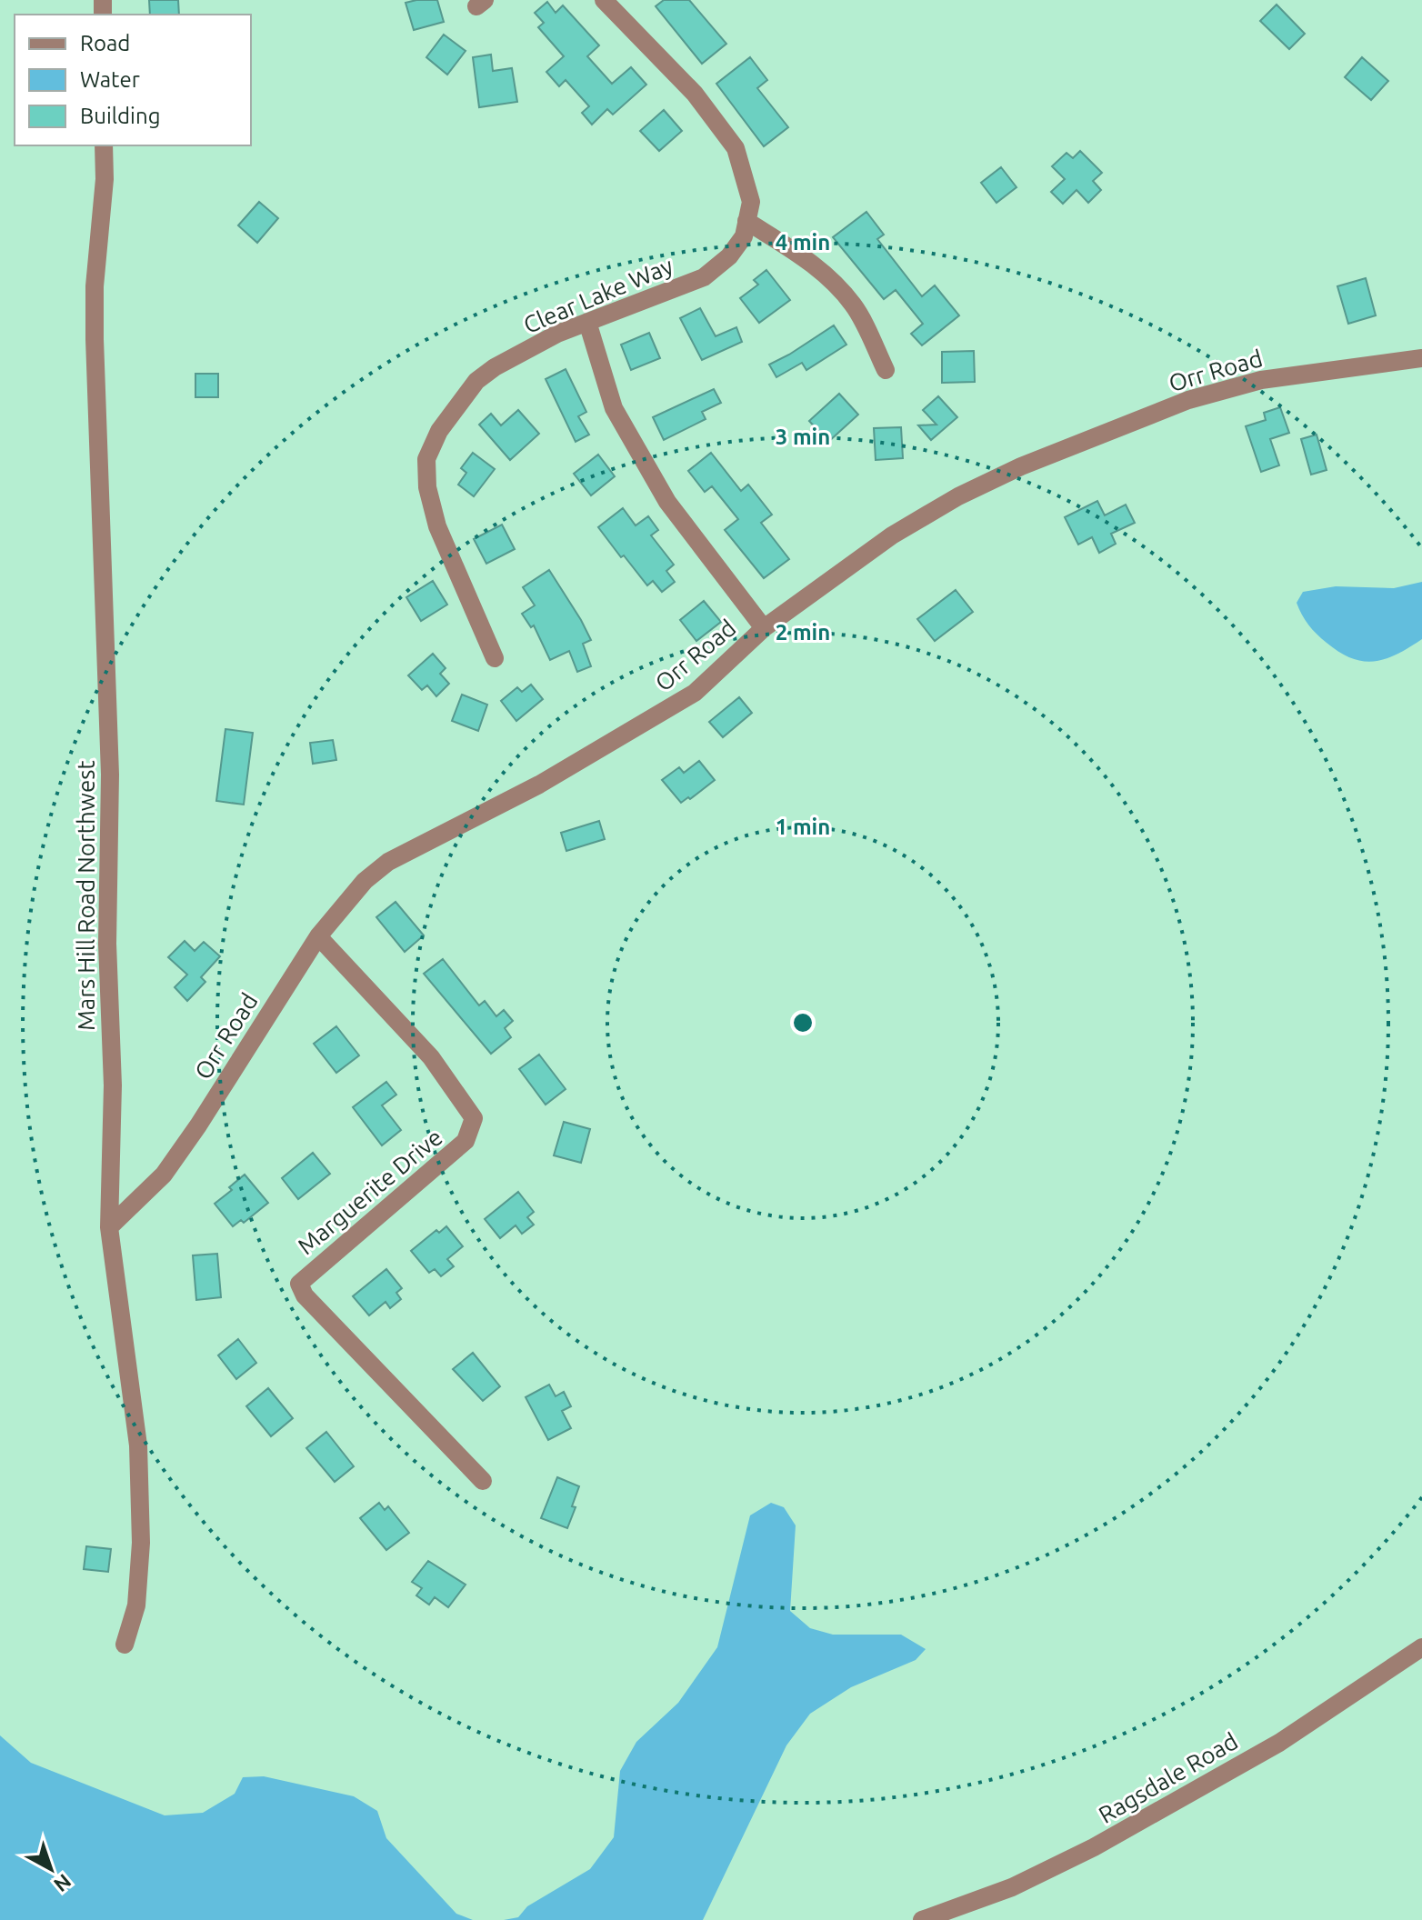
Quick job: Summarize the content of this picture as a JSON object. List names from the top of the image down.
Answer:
{
  "streets": {
    "street": [
      "Clear Lake Way",
      "Orr Road",
      "Mars Hill Road Northwest",
      "Marguerite Drive",
      "Ragsdale Road"
    ]
  },
  "crossings": [
    ["Orr Road", "Mars Hill Road Northwest"],
    ["Orr Road", "Marguerite Drive"]
  ],
  "legend": ["Road", "Water", "Building"],
  "north": "bottom right",
  "rings": [
    "4 min",
    "3 min",
    "2 min",
    "1 min"
  ]
}
